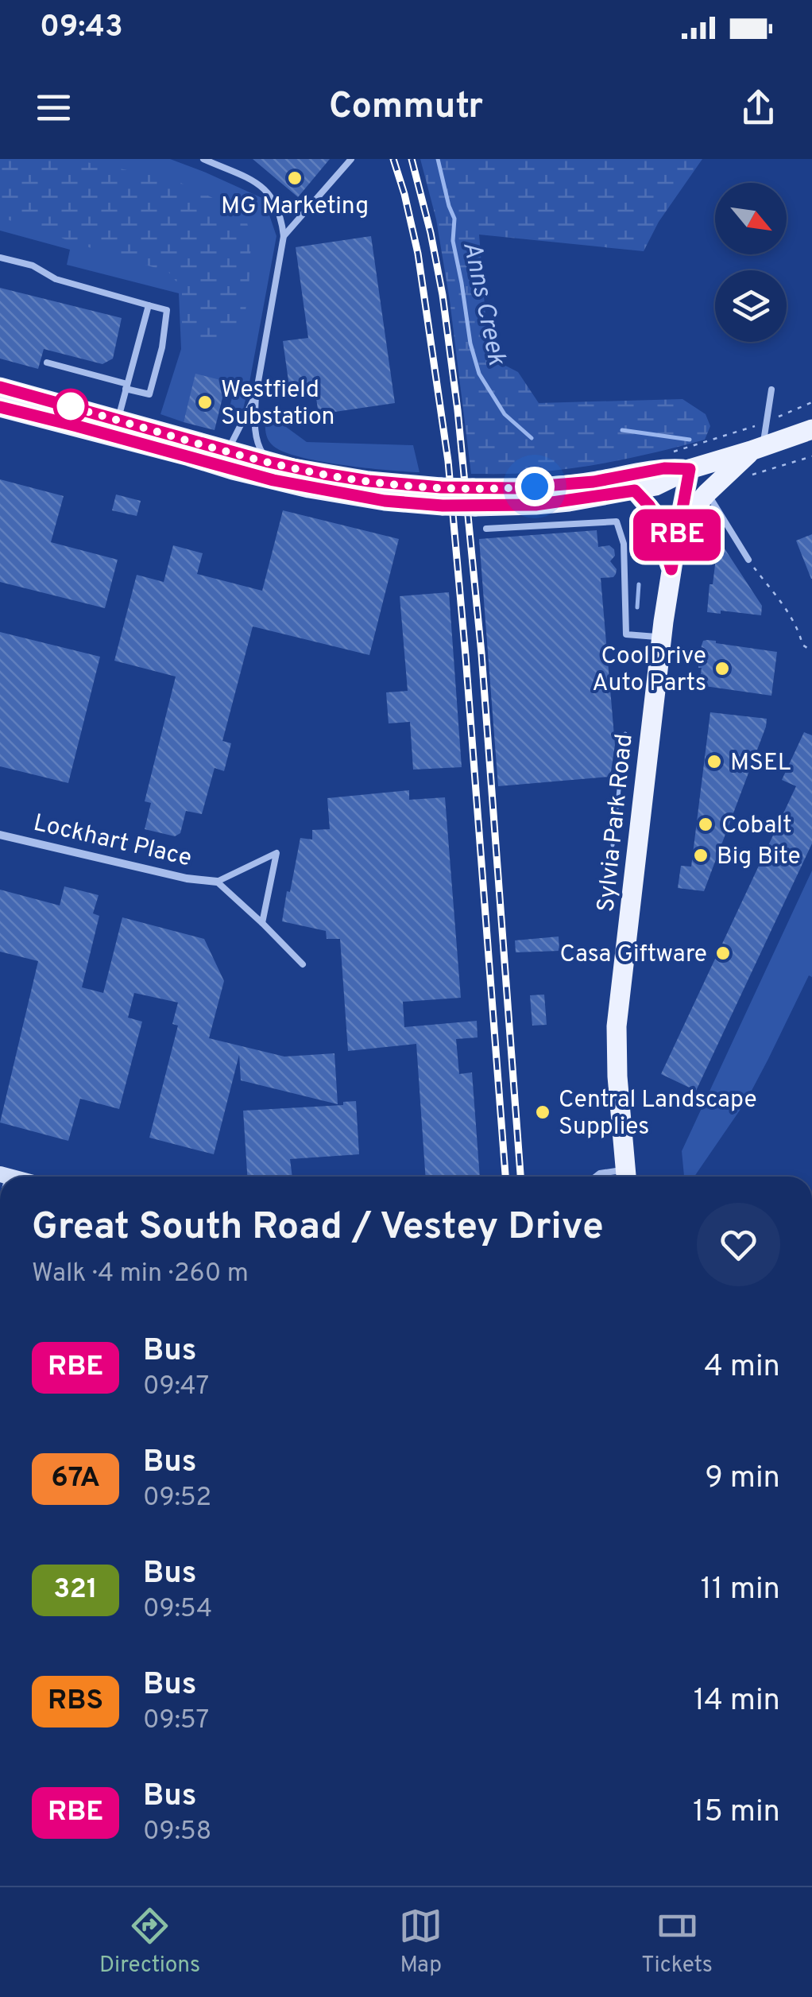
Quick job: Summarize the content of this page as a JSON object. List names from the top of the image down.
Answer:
{
  "streets": {
    "main road": ["Sylvia Park Road"],
    "street": ["Lockhart Place"]
  },
  "water": ["Anns Creek"],
  "places": [
    "MG Marketing",
    "Westfield Substation",
    "CoolDrive Auto Parts",
    "MSEL",
    "Cobalt",
    "Big Bite",
    "Casa Giftware",
    "Central Landscape Supplies"
  ],
  "lines": ["bus line RBE"],
  "north": "bottom right",
  "page": {
    "status": "09:43",
    "header": "Commutr",
    "on_map": "RBE",
    "heading": ["Great South Road / Vestey Drive", "Walk · 4 min · 260 m"],
    "list": [
      {
        "mark": "RBE",
        "name": "Bus",
        "note": "09:47",
        "value": "4 min"
      },
      {
        "mark": "67A",
        "name": "Bus",
        "note": "09:52",
        "value": "9 min"
      },
      {
        "mark": "321",
        "name": "Bus",
        "note": "09:54",
        "value": "11 min"
      },
      {
        "mark": "RBS",
        "name": "Bus",
        "note": "09:57",
        "value": "14 min"
      },
      {
        "mark": "RBE",
        "name": "Bus",
        "note": "09:58",
        "value": "15 min"
      }
    ],
    "tabs": ["Directions", "Map", "Tickets"]
  }
}
